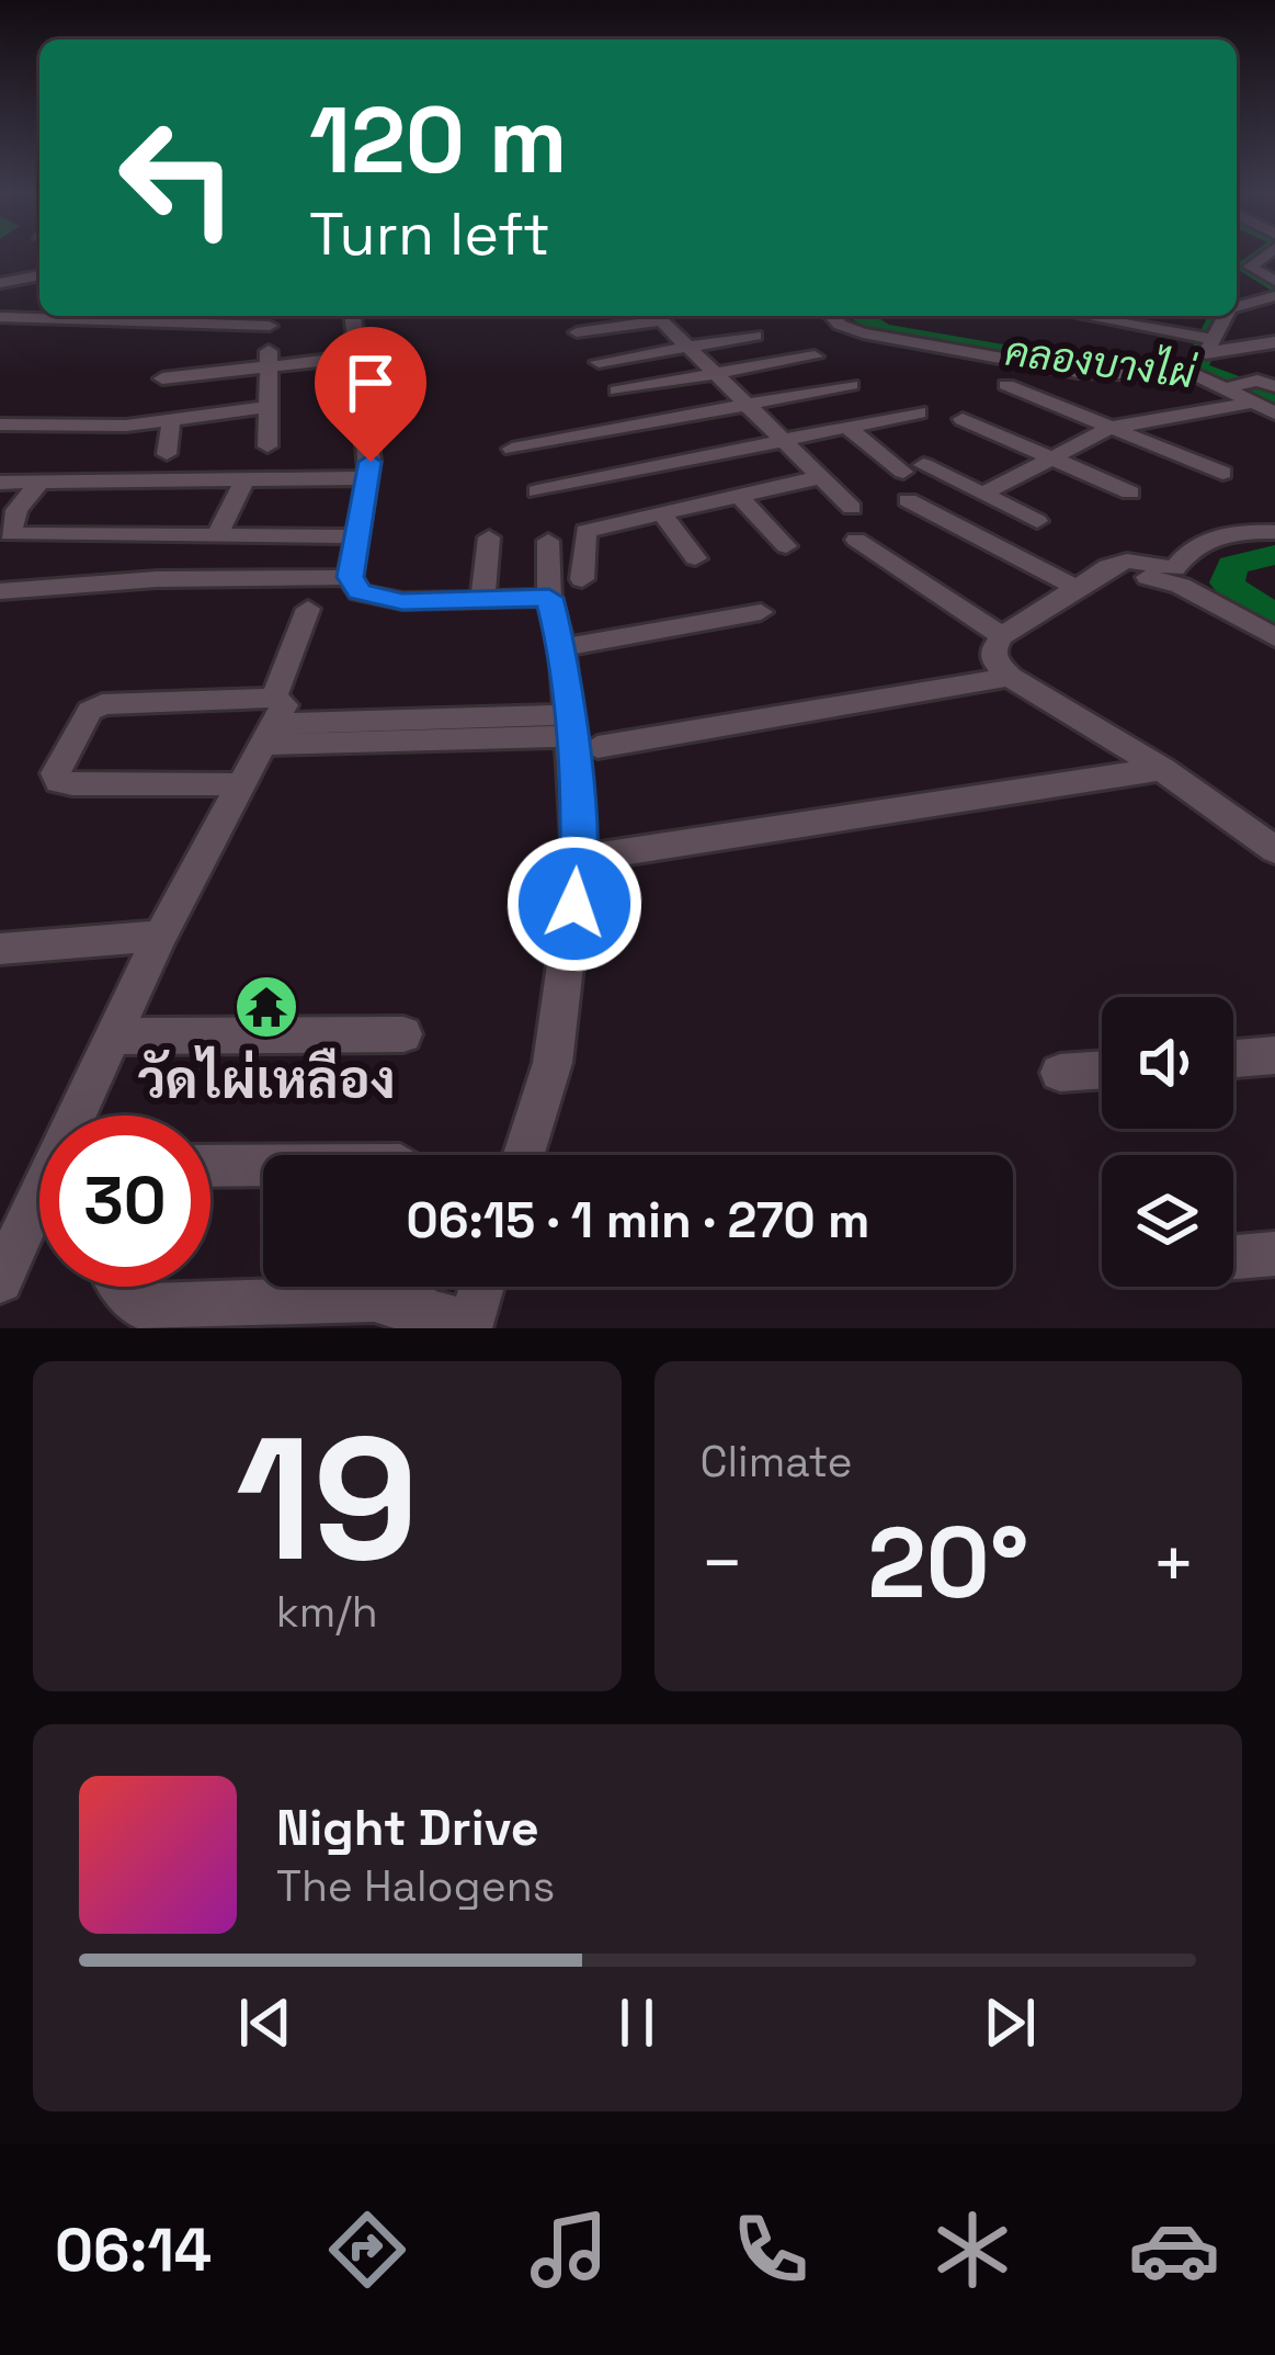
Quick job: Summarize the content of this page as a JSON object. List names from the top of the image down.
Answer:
{
  "water": ["คลองบางไผ่"],
  "places": {
    "temple": ["วัดไผ่เหลือง"]
  },
  "page": {
    "turn": ["120 m", "Turn left"],
    "limit": "30",
    "trip": "06:15 · 1 min · 270 m",
    "tile": [
      ["19", "km/h"],
      "Climate"
    ],
    "heat": ["−", "20°", "+"],
    "song": ["Night Drive", "The Halogens"],
    "tabs": "06:14"
  }
}
